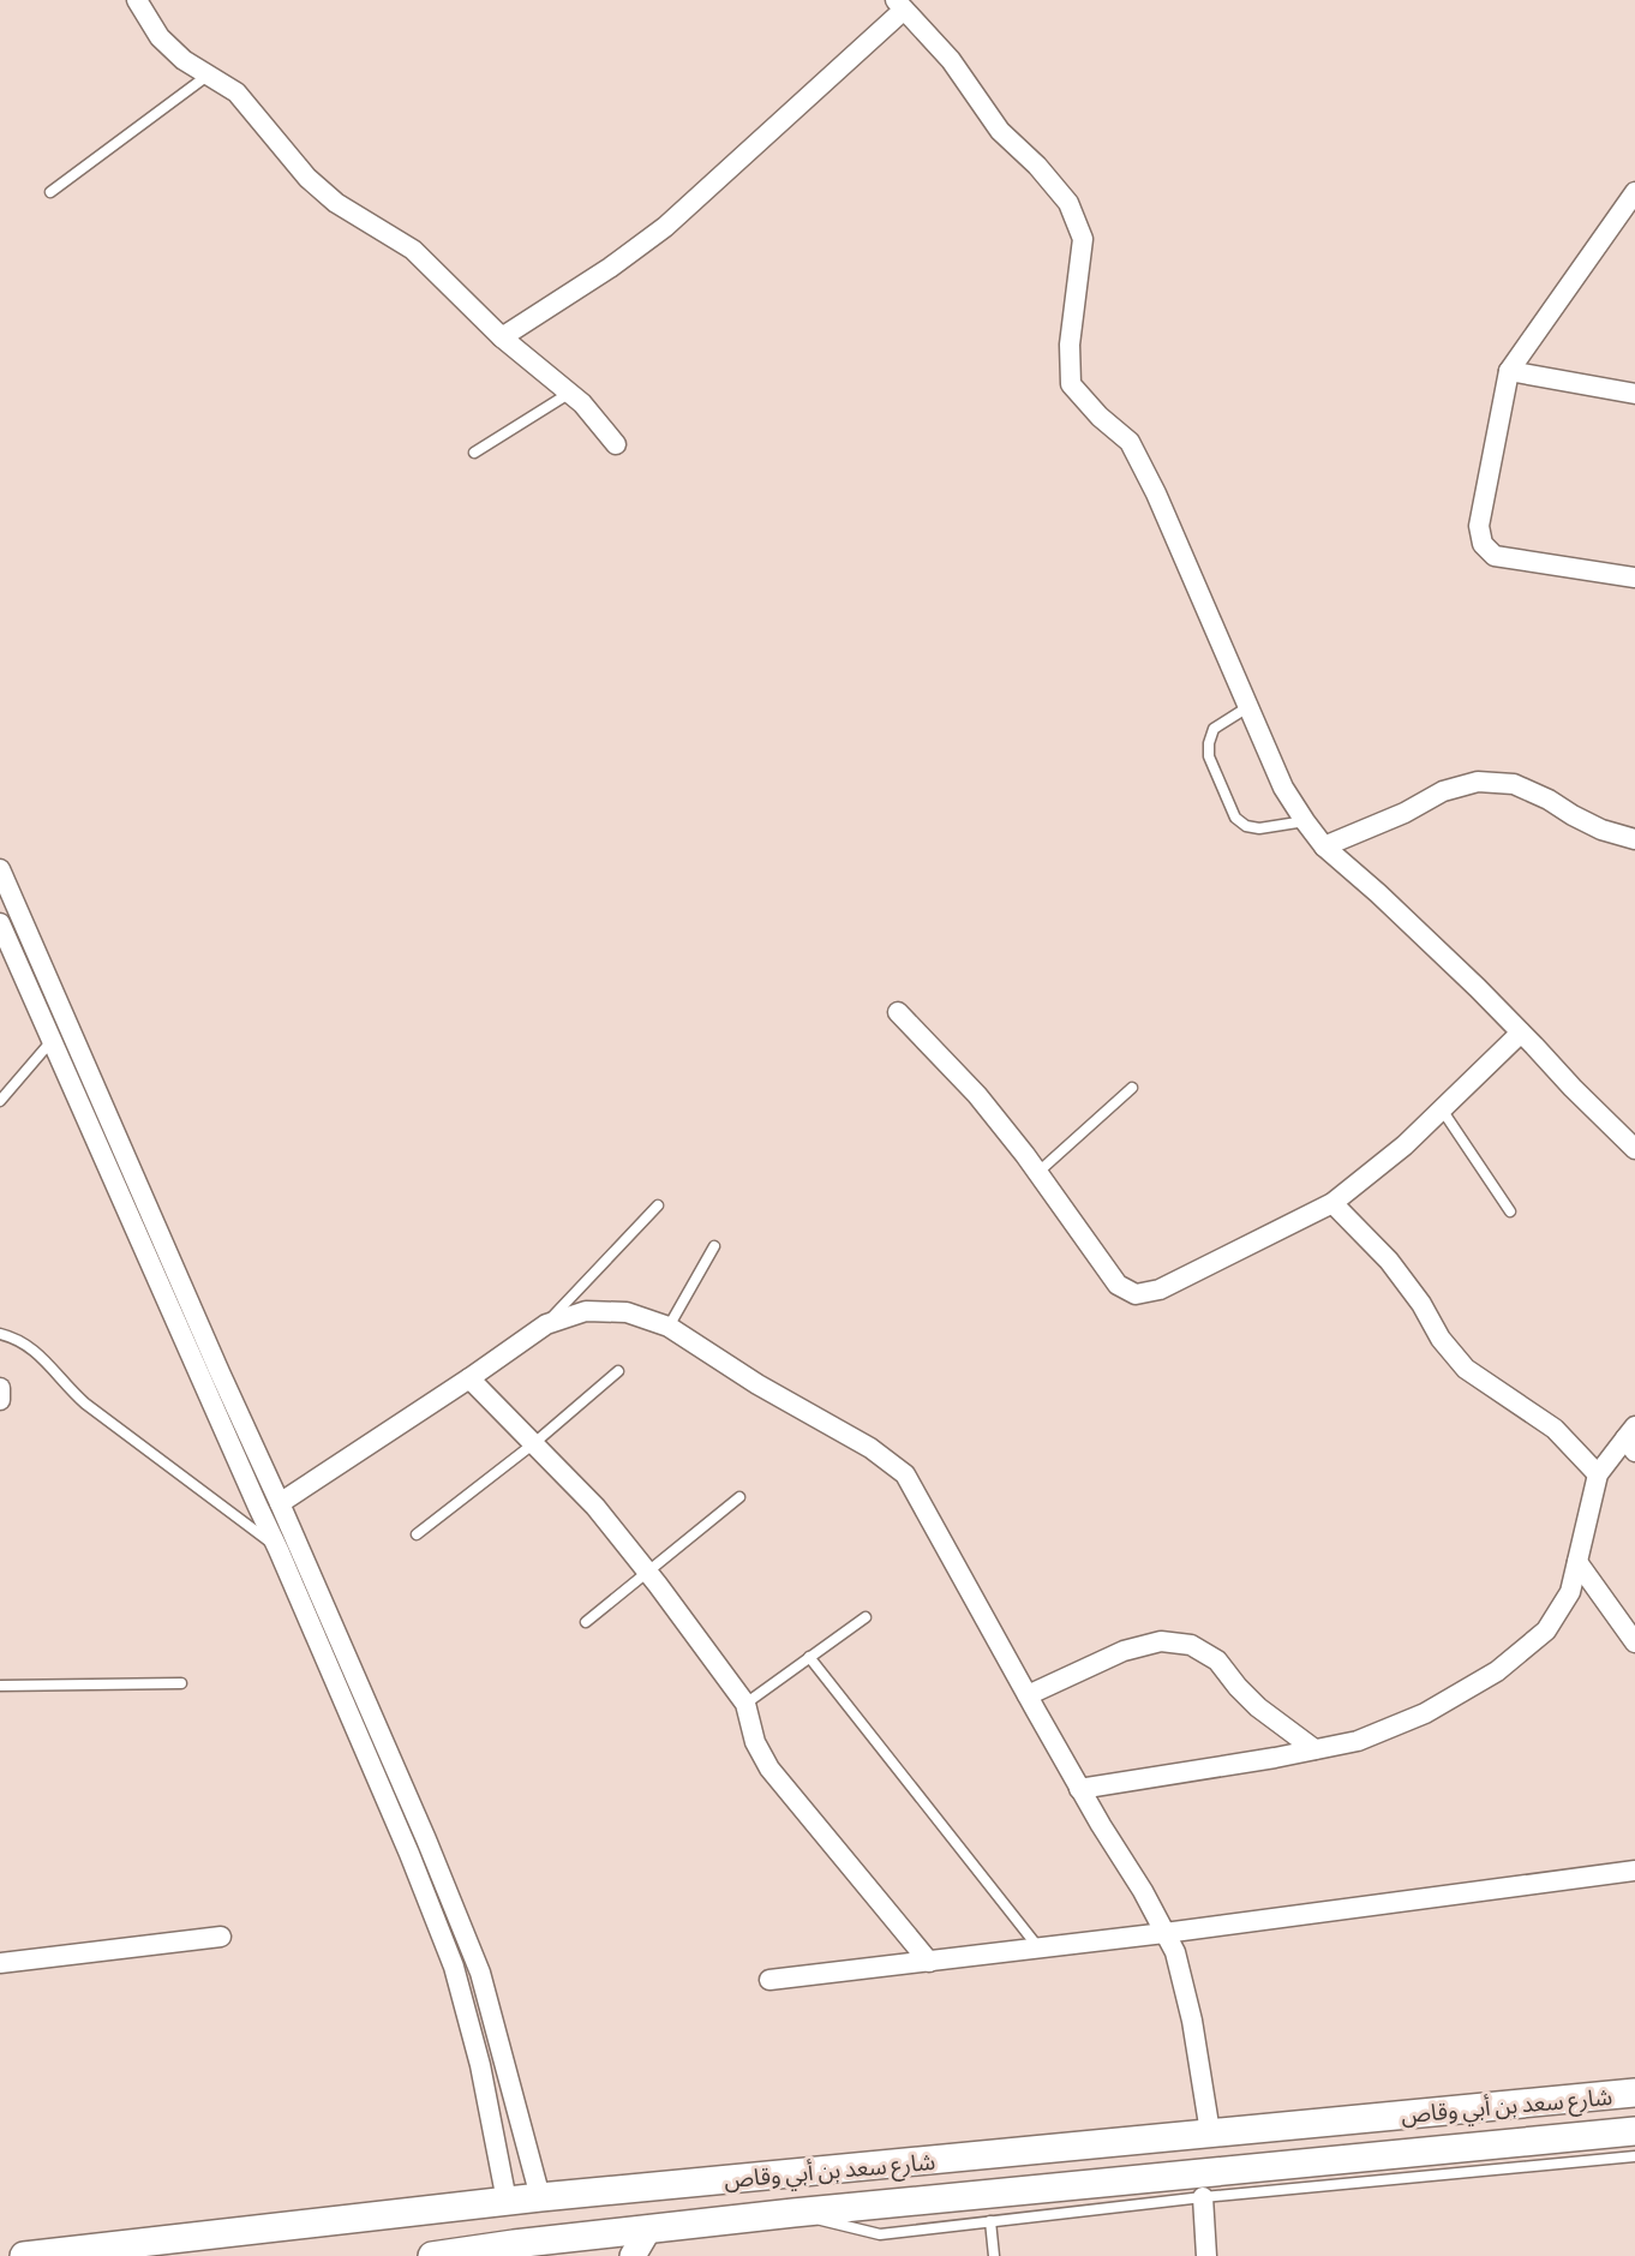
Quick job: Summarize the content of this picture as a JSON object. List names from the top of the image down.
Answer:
{
  "streets": {
    "main road": ["شارع سعد بن أبي وقاص"]
  }
}
